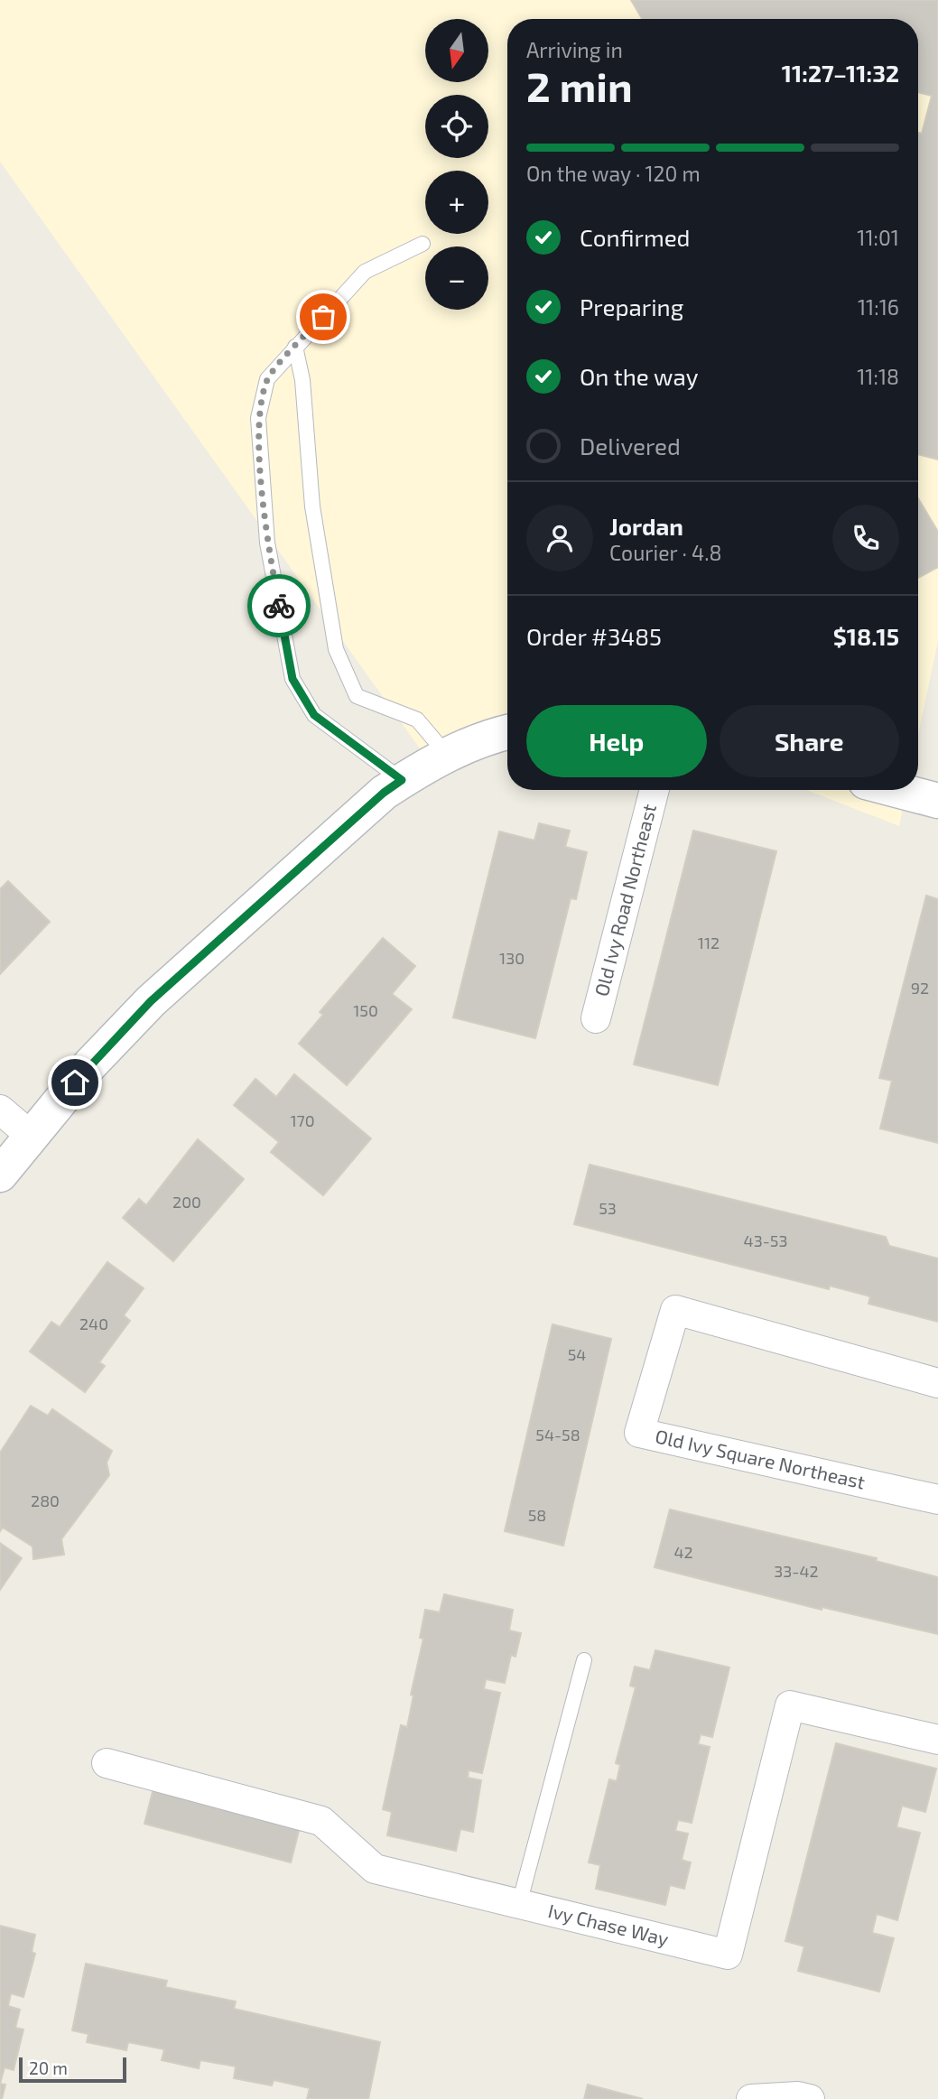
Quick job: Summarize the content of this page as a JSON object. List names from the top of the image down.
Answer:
{
  "streets": {
    "street": ["Old Ivy Road Northeast", "Old Ivy Square Northeast", "Ivy Chase Way"]
  },
  "house_numbers": [
    "112",
    "130",
    "92",
    "150",
    "170",
    "200",
    "53",
    "43-53",
    "240",
    "54",
    "54-58",
    "280",
    "58",
    "42",
    "33-42"
  ],
  "scale_bar": "20 m",
  "north": "bottom",
  "page": {
    "map_buttons": ["+", "−"],
    "heading": ["2 min", "Arriving in", "11:27–11:32"],
    "panel": [
      "Jordan",
      "Courier · 4.8",
      "Order #3485",
      "$18.15"
    ],
    "bar": "On the way · 120 m",
    "list": [
      ["Confirmed", "11:01"],
      ["Preparing", "11:16"],
      ["On the way", "11:18"],
      "Delivered"
    ],
    "buttons": ["Help", "Share"],
    "scale": "20 m"
  }
}
